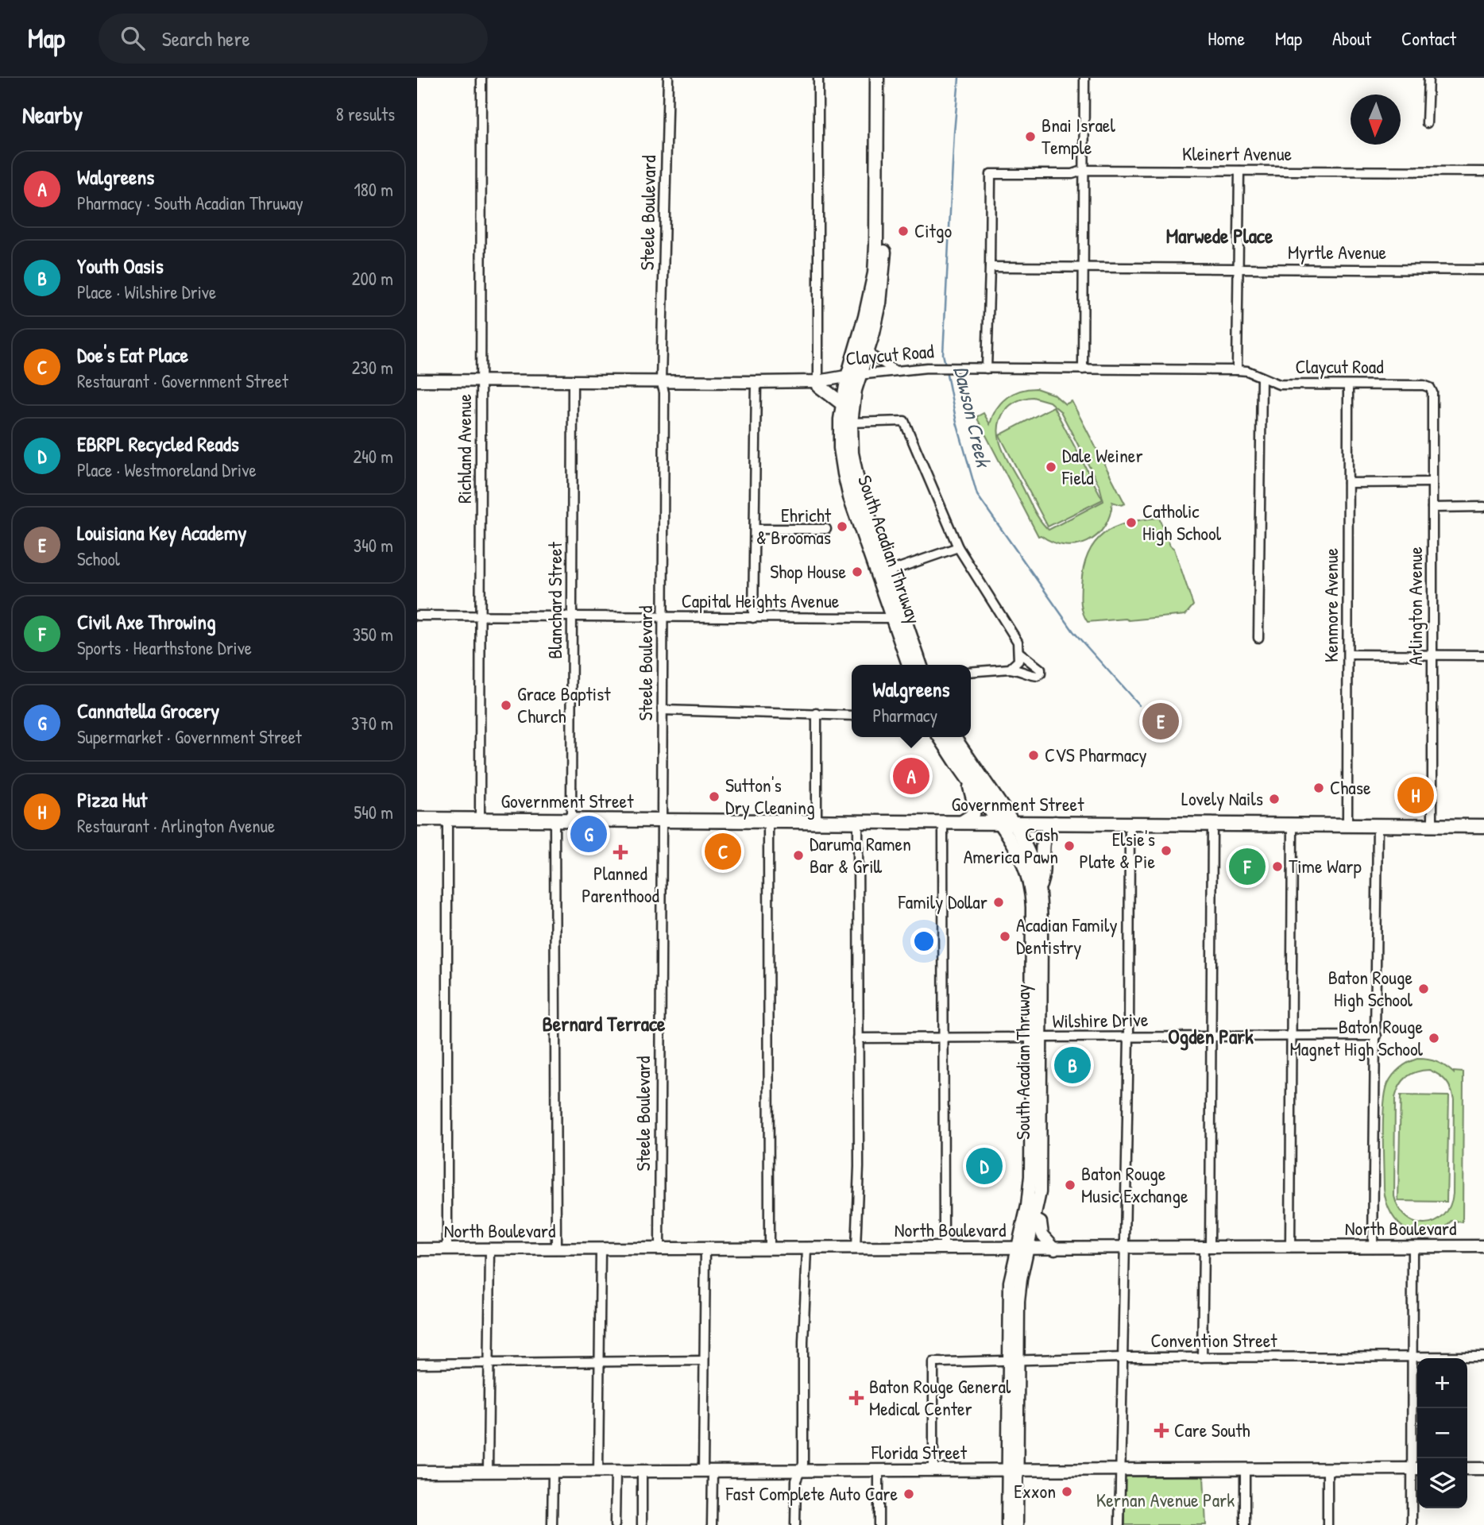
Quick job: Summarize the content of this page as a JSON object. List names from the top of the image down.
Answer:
{
  "streets": {
    "main road": [
      "Claycut Road",
      "South Acadian Thruway",
      "Government Street",
      "North Boulevard",
      "Florida Street"
    ],
    "street": [
      "Kleinert Avenue",
      "Steele Boulevard",
      "Myrtle Avenue",
      "Richland Avenue",
      "Blanchard Street",
      "Capital Heights Avenue",
      "Kenmore Avenue",
      "Arlington Avenue",
      "Wilshire Drive",
      "Convention Street"
    ]
  },
  "crossings": [
    ["Kleinert Avenue", "Myrtle Avenue"],
    ["Steele Boulevard", "Claycut Road"],
    ["Steele Boulevard", "Capital Heights Avenue"],
    ["Steele Boulevard", "Government Street"],
    ["Steele Boulevard", "North Boulevard"],
    ["Claycut Road", "Richland Avenue"],
    ["Claycut Road", "South Acadian Thruway"],
    ["Claycut Road", "Blanchard Street"],
    ["Claycut Road", "Kenmore Avenue"],
    ["Claycut Road", "Arlington Avenue"],
    ["Richland Avenue", "Capital Heights Avenue"],
    ["Richland Avenue", "Government Street"],
    ["South Acadian Thruway", "Capital Heights Avenue"],
    ["South Acadian Thruway", "Government Street"],
    ["South Acadian Thruway", "Wilshire Drive"],
    ["South Acadian Thruway", "North Boulevard"],
    ["Blanchard Street", "Capital Heights Avenue"],
    ["Blanchard Street", "Government Street"],
    ["Kenmore Avenue", "Government Street"],
    ["Arlington Avenue", "Government Street"],
    ["Convention Street", "Florida Street"]
  ],
  "districts": ["Marwede Place", "Bernard Terrace", "Ogden Park"],
  "water": ["Dawson Creek"],
  "parks": ["Kernan Avenue Park"],
  "places": {
    "other": [
      "Bnai Israel Temple",
      "Citgo",
      "Dale Weiner Field",
      "Catholic High School",
      "Ehricht & Broomas",
      "Shop House",
      "Grace Baptist Church",
      "CVS Pharmacy",
      "Chase",
      "Sutton's Dry Cleaning",
      "Lovely Nails",
      "Cash America Pawn",
      "Elsie's Plate & Pie",
      "Daruma Ramen Bar & Grill",
      "Time Warp",
      "Family Dollar",
      "Acadian Family Dentistry",
      "Baton Rouge High School",
      "Baton Rouge Magnet High School",
      "Baton Rouge Music Exchange",
      "Exxon",
      "Fast Complete Auto Care"
    ],
    "health": ["Planned Parenthood", "Baton Rouge General Medical Center", "Care South"]
  },
  "north": "bottom",
  "page": {
    "header": "Map",
    "search": "Search here",
    "nav": [
      "Home",
      "Map",
      "About",
      "Contact"
    ],
    "heading": ["Nearby", "8 results"],
    "list": [
      {
        "mark": "A",
        "name": "Walgreens",
        "note": "Pharmacy · South Acadian Thruway",
        "value": "180 m"
      },
      {
        "mark": "B",
        "name": "Youth Oasis",
        "note": "Place · Wilshire Drive",
        "value": "200 m"
      },
      {
        "mark": "C",
        "name": "Doe's Eat Place",
        "note": "Restaurant · Government Street",
        "value": "230 m"
      },
      {
        "mark": "D",
        "name": "EBRPL Recycled Reads",
        "note": "Place · Westmoreland Drive",
        "value": "240 m"
      },
      {
        "mark": "E",
        "name": "Louisiana Key Academy",
        "note": "School",
        "value": "340 m"
      },
      {
        "mark": "F",
        "name": "Civil Axe Throwing",
        "note": "Sports · Hearthstone Drive",
        "value": "350 m"
      },
      {
        "mark": "G",
        "name": "Cannatella Grocery",
        "note": "Supermarket · Government Street",
        "value": "370 m"
      },
      {
        "mark": "H",
        "name": "Pizza Hut",
        "note": "Restaurant · Arlington Avenue",
        "value": "540 m"
      }
    ],
    "popup": ["Walgreens", "Pharmacy"],
    "pins": [
      "E",
      "A",
      "H",
      "G",
      "C",
      "F",
      "B",
      "D"
    ],
    "map_buttons": ["+", "−"]
  }
}
